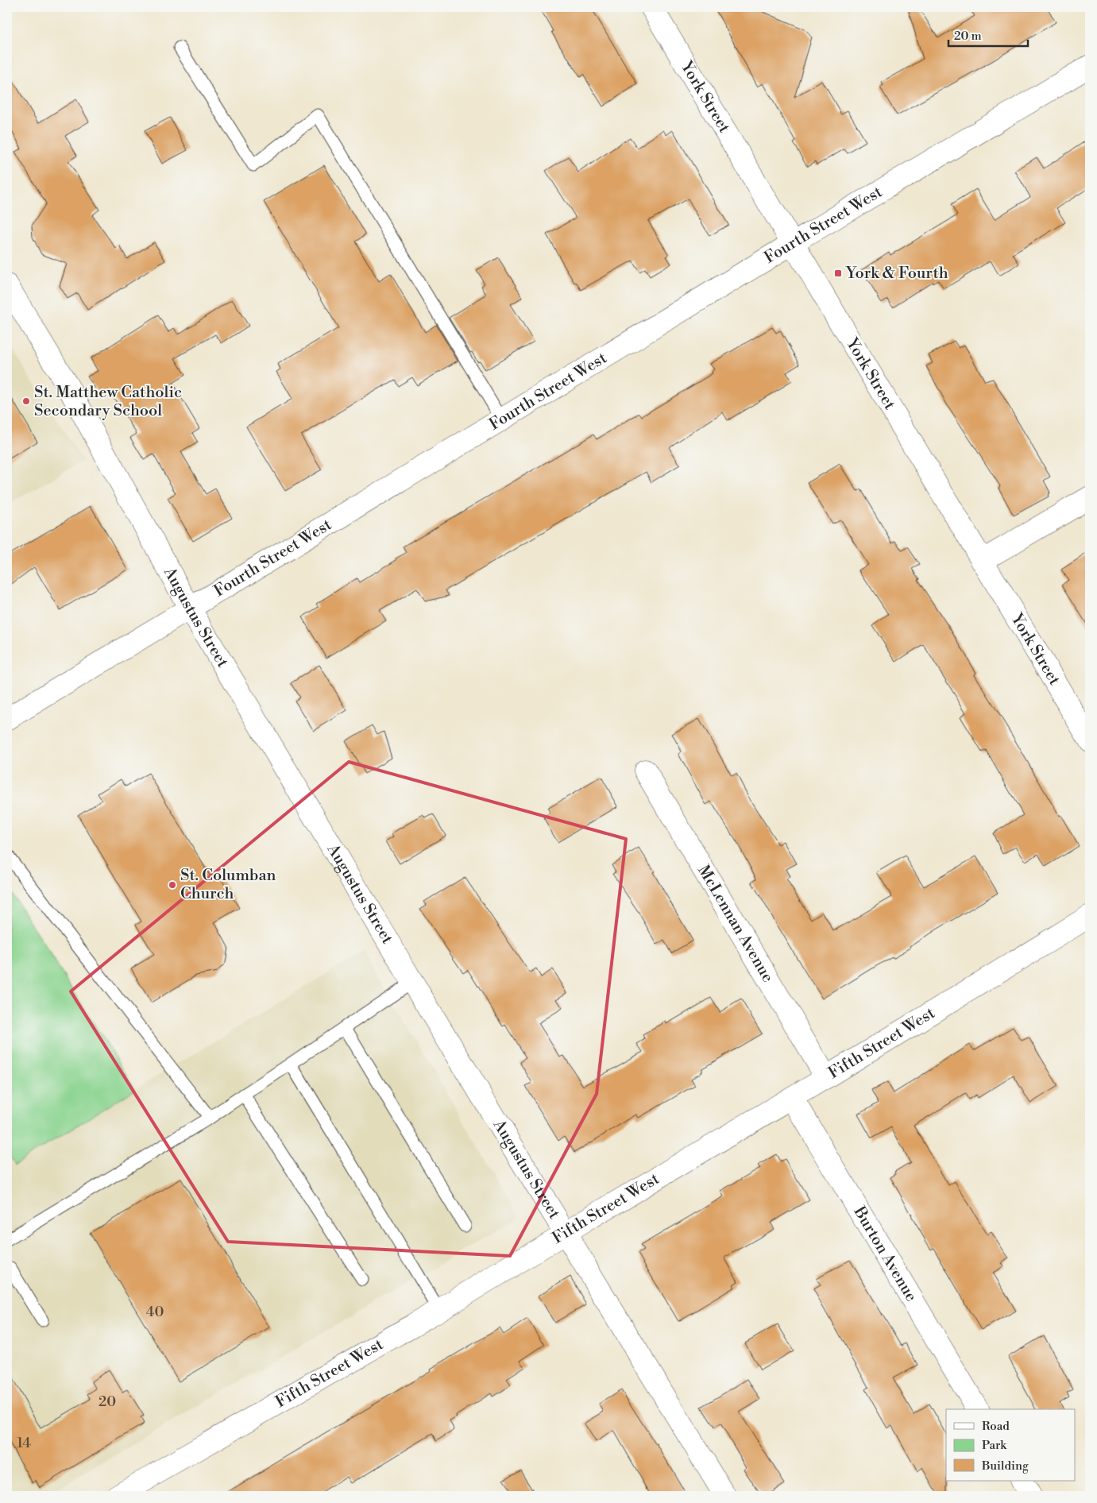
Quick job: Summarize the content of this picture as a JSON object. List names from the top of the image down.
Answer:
{
  "streets": {
    "street": [
      "York Street",
      "Fourth Street West",
      "Augustus Street",
      "McLennan Avenue",
      "Fifth Street West",
      "Burton Avenue"
    ]
  },
  "crossings": [
    ["York Street", "Fourth Street West"],
    ["Fourth Street West", "Augustus Street"],
    ["Augustus Street", "Fifth Street West"],
    ["McLennan Avenue", "Fifth Street West"],
    ["Fifth Street West", "Burton Avenue"]
  ],
  "places": {
    "transit": ["York & Fourth"],
    "other": ["St. Matthew Catholic Secondary School", "St. Columban Church"]
  },
  "house_numbers": ["40", "20", "14"],
  "legend": ["Road", "Park", "Building"],
  "scale_bar": "20 m"
}
